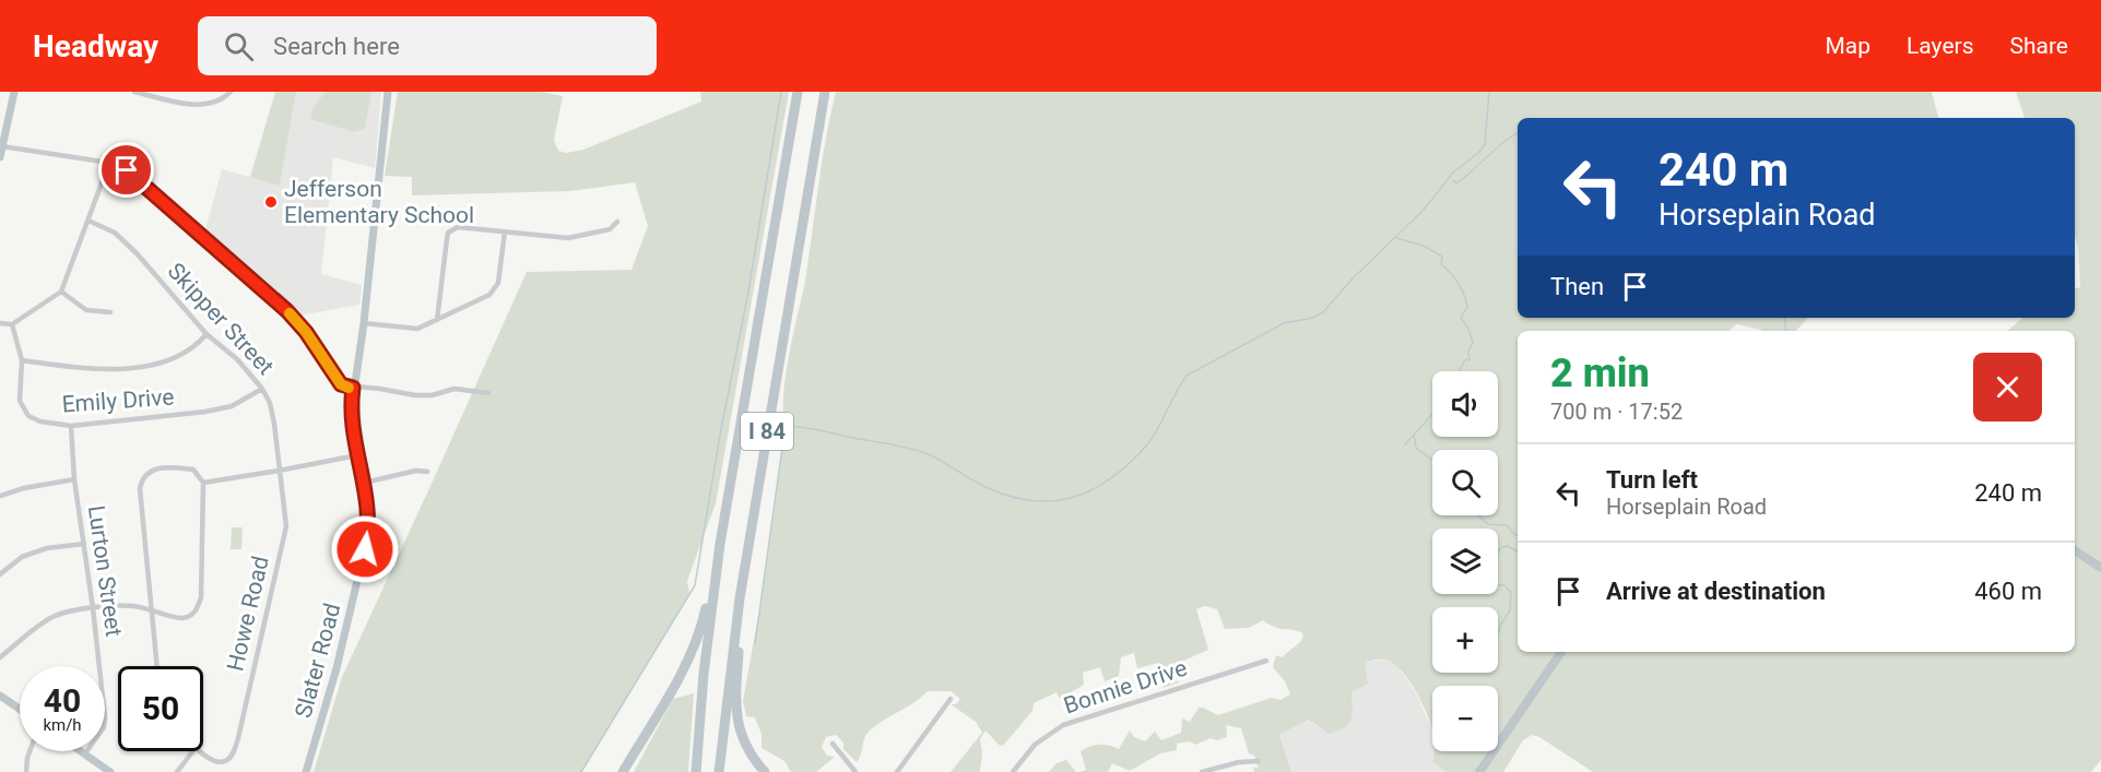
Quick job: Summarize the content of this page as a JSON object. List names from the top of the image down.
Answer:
{
  "streets": {
    "highway": ["I 84"],
    "main road": ["Slater Road"],
    "street": [
      "Skipper Street",
      "Emily Drive",
      "Lurton Street",
      "Howe Road",
      "Bonnie Drive"
    ]
  },
  "crossings": [
    ["Skipper Street", "Emily Drive"],
    ["Skipper Street", "Howe Road"],
    ["Emily Drive", "Lurton Street"]
  ],
  "places": ["Jefferson Elementary School"],
  "page": {
    "header": "Headway",
    "search": "Search here",
    "nav": ["Map", "Layers", "Share"],
    "turn": ["240 m", "Horseplain Road"],
    "then": "Then",
    "heading": ["2 min", "700 m · 17:52"],
    "map_buttons": ["+", "−"],
    "list": [
      {
        "name": "Turn left",
        "note": "Horseplain Road",
        "value": "240 m"
      },
      {
        "name": "Arrive at destination",
        "value": "460 m"
      }
    ],
    "speed": "40 km/h",
    "limit": "50"
  }
}
